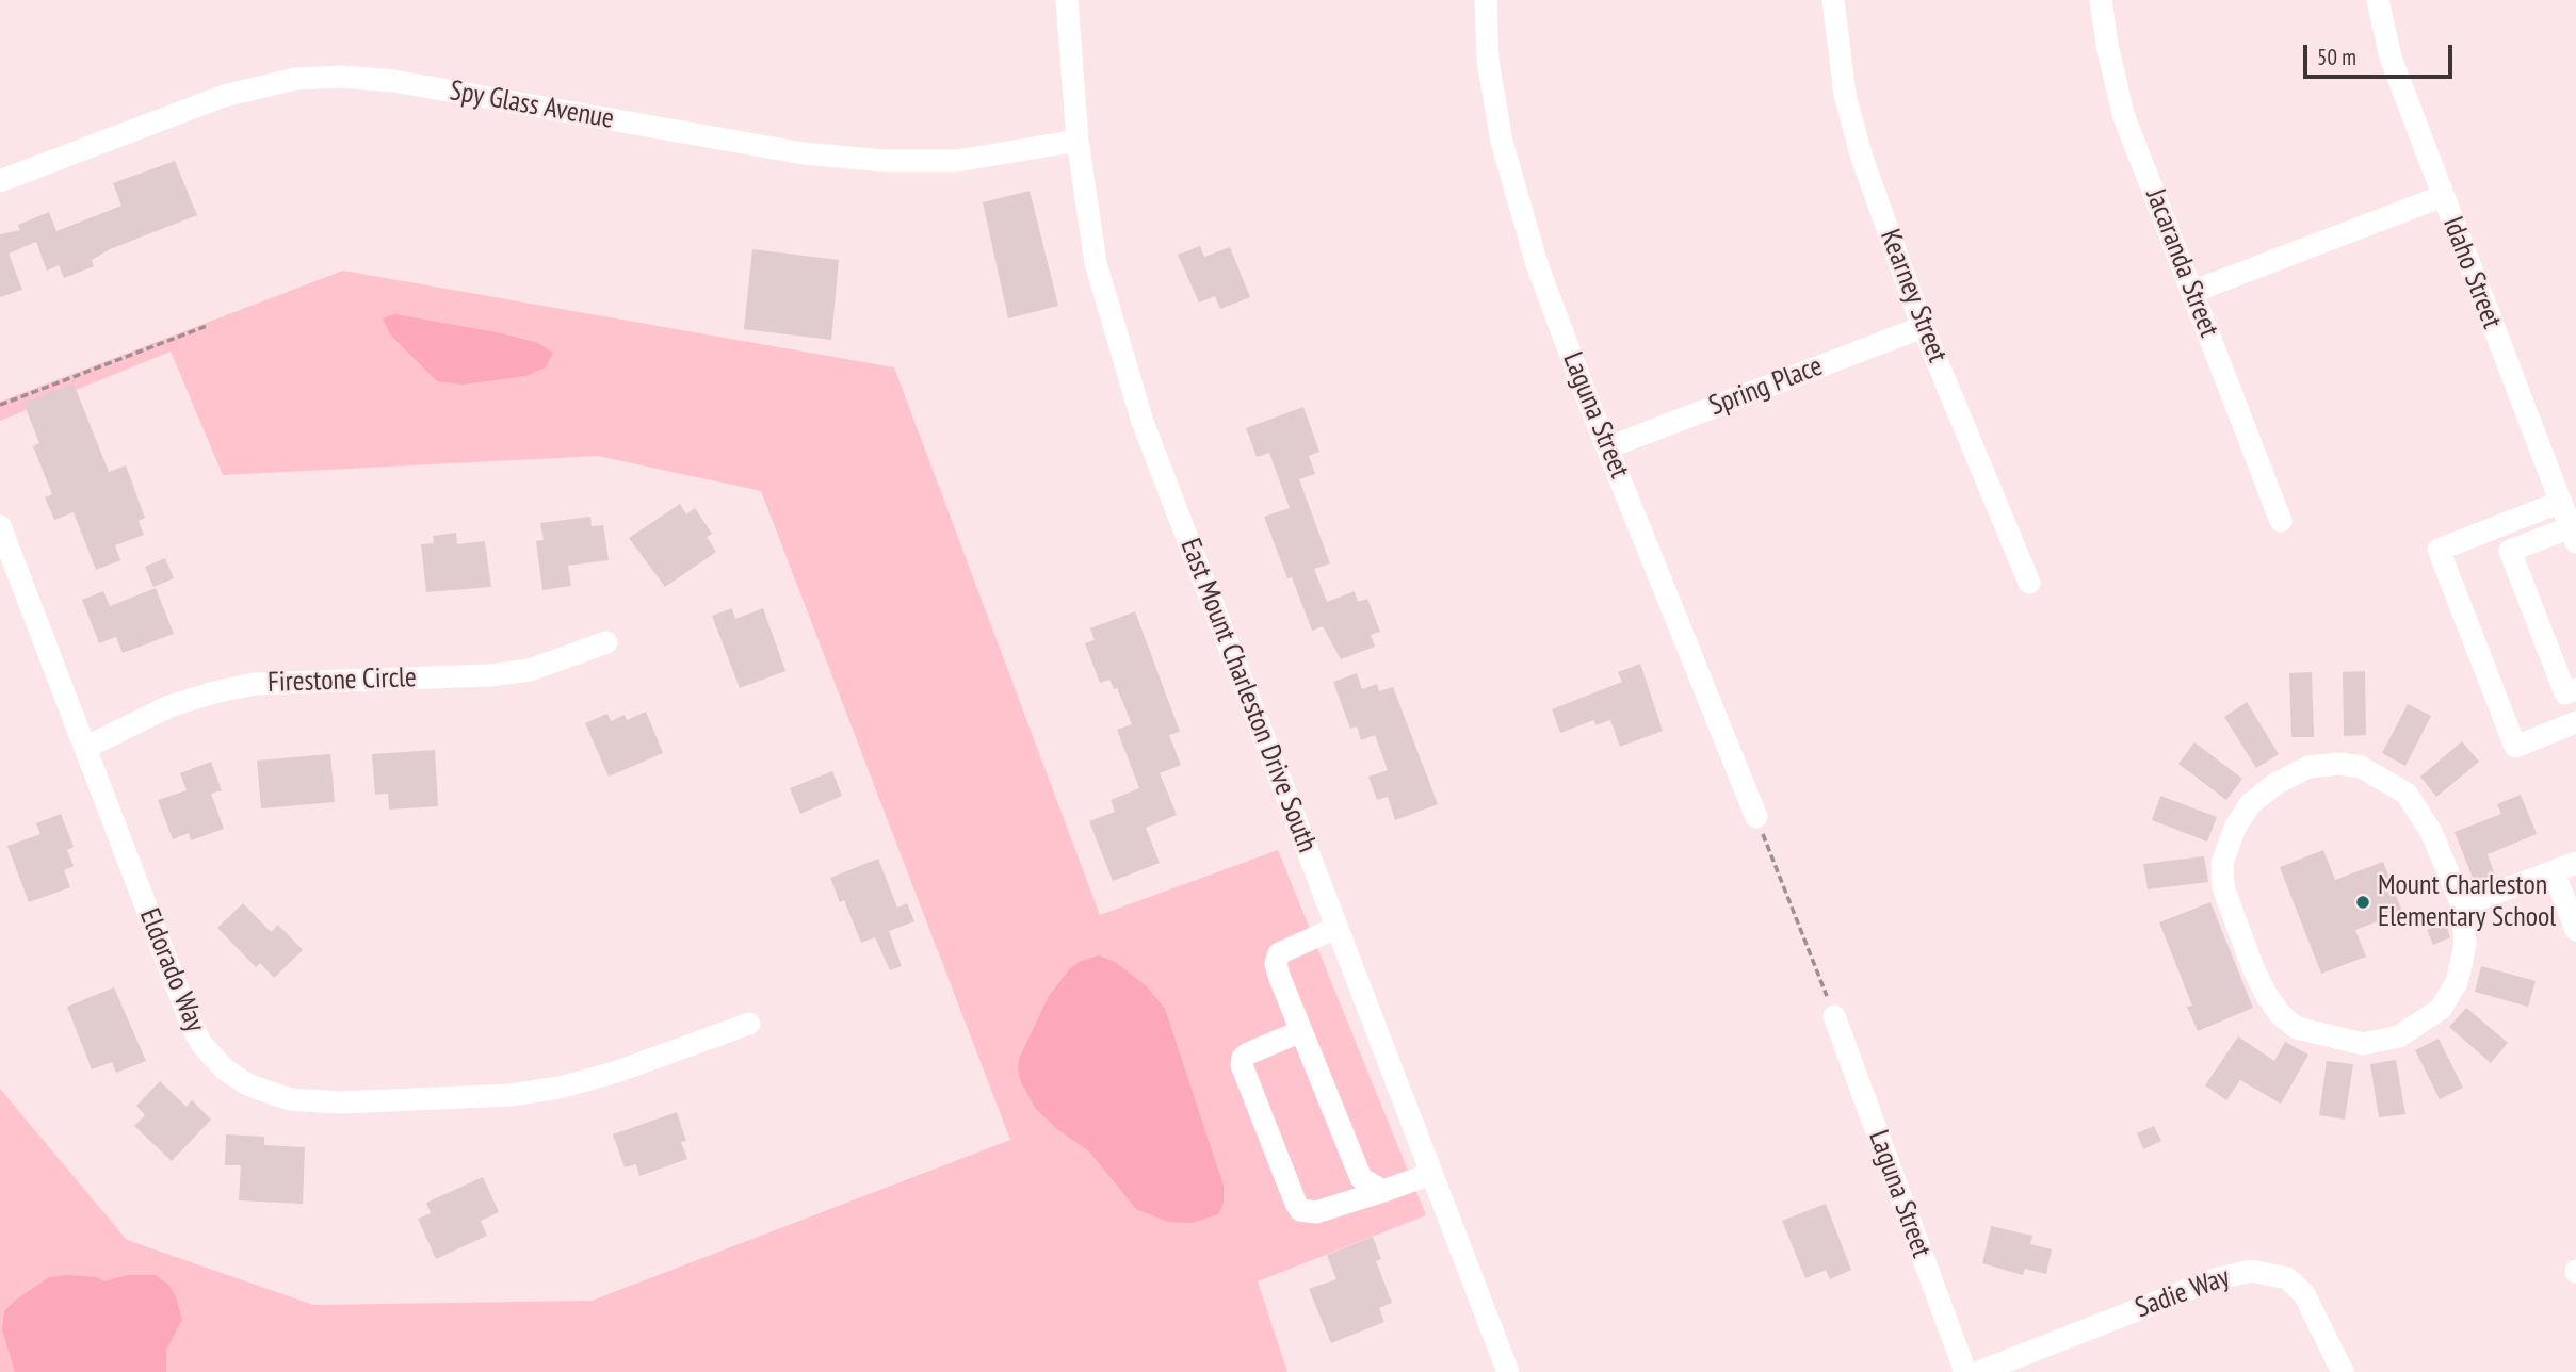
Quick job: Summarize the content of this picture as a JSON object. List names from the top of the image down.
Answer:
{
  "streets": {
    "street": [
      "Spy Glass Avenue",
      "Jacaranda Street",
      "Idaho Street",
      "Kearney Street",
      "Spring Place",
      "Laguna Street",
      "Firestone Circle",
      "East Mount Charleston Drive South",
      "Eldorado Way",
      "Sadie Way"
    ]
  },
  "crossings": [
    ["Spy Glass Avenue", "East Mount Charleston Drive South"],
    ["Kearney Street", "Spring Place"],
    ["Spring Place", "Laguna Street"],
    ["Firestone Circle", "Eldorado Way"]
  ],
  "places": ["Mount Charleston Elementary School"],
  "scale_bar": "50 m"
}
